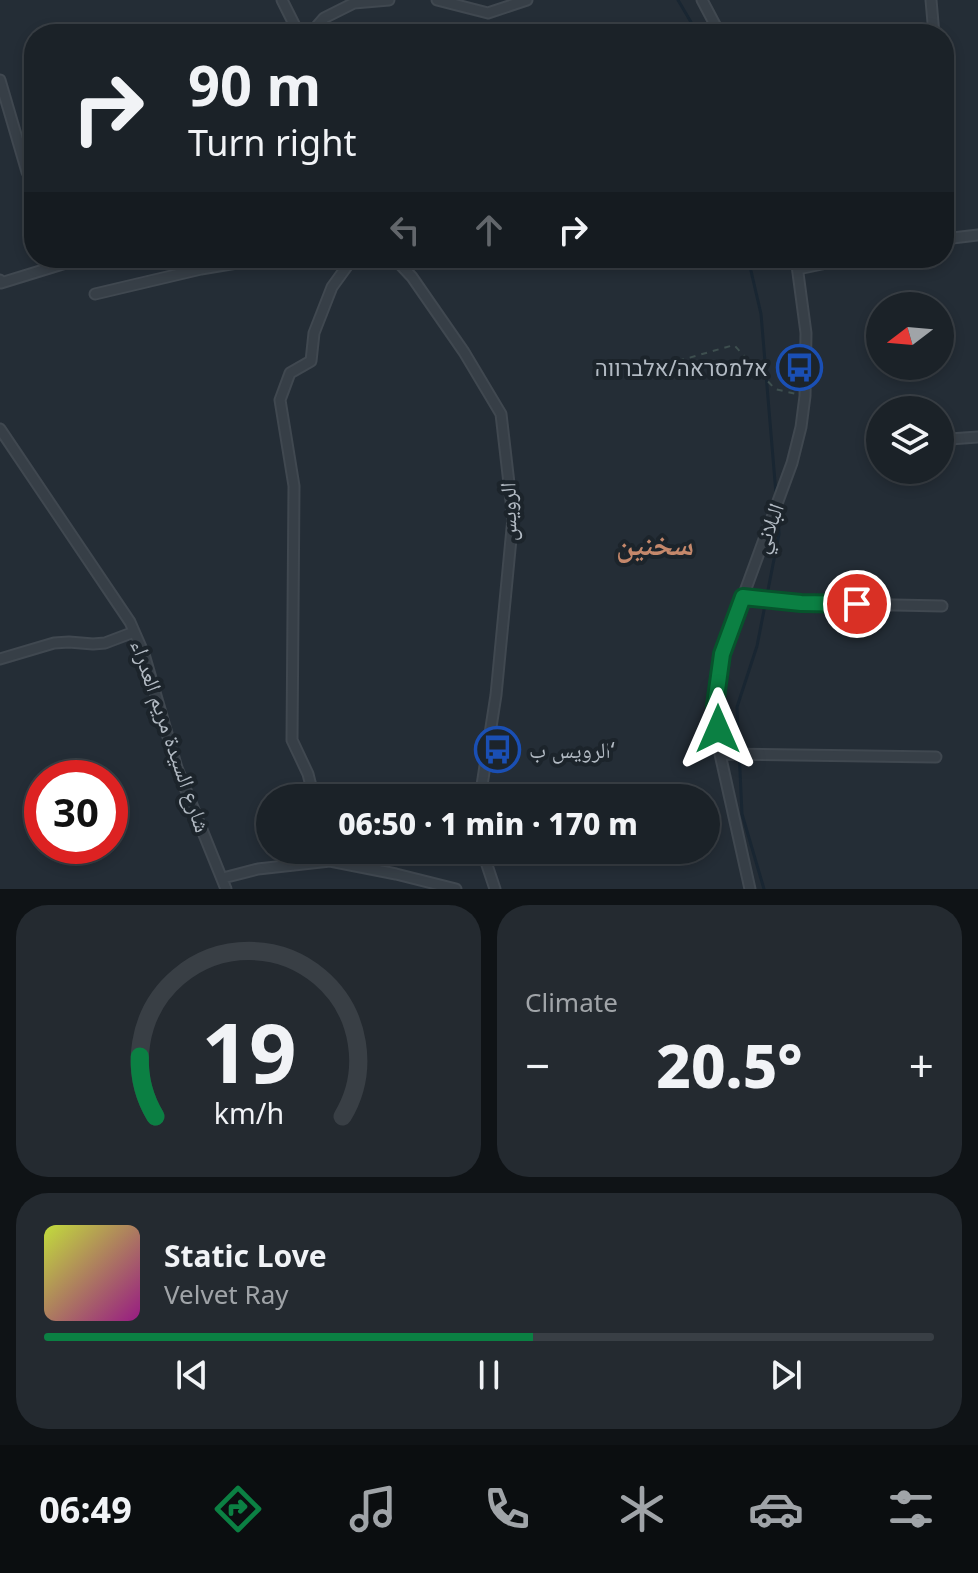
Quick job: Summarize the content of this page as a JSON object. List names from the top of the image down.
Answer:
{
  "streets": {
    "street": ["الرويس", "البلاني", "شارع السيدة مريم العدراء"]
  },
  "districts": ["سخنين"],
  "places": {
    "bus stop": ["אלמסראה/אלברווה", "الرويس ب‘"]
  },
  "north": "left",
  "page": {
    "turn": ["90 m", "Turn right"],
    "limit": "30",
    "trip": "06:50 · 1 min · 170 m",
    "tile": "Climate",
    "heat": ["−", "20.5°", "+"],
    "song": ["Static Love", "Velvet Ray"],
    "tabs": "06:49",
    "gauge": ["19", "km/h"]
  }
}
